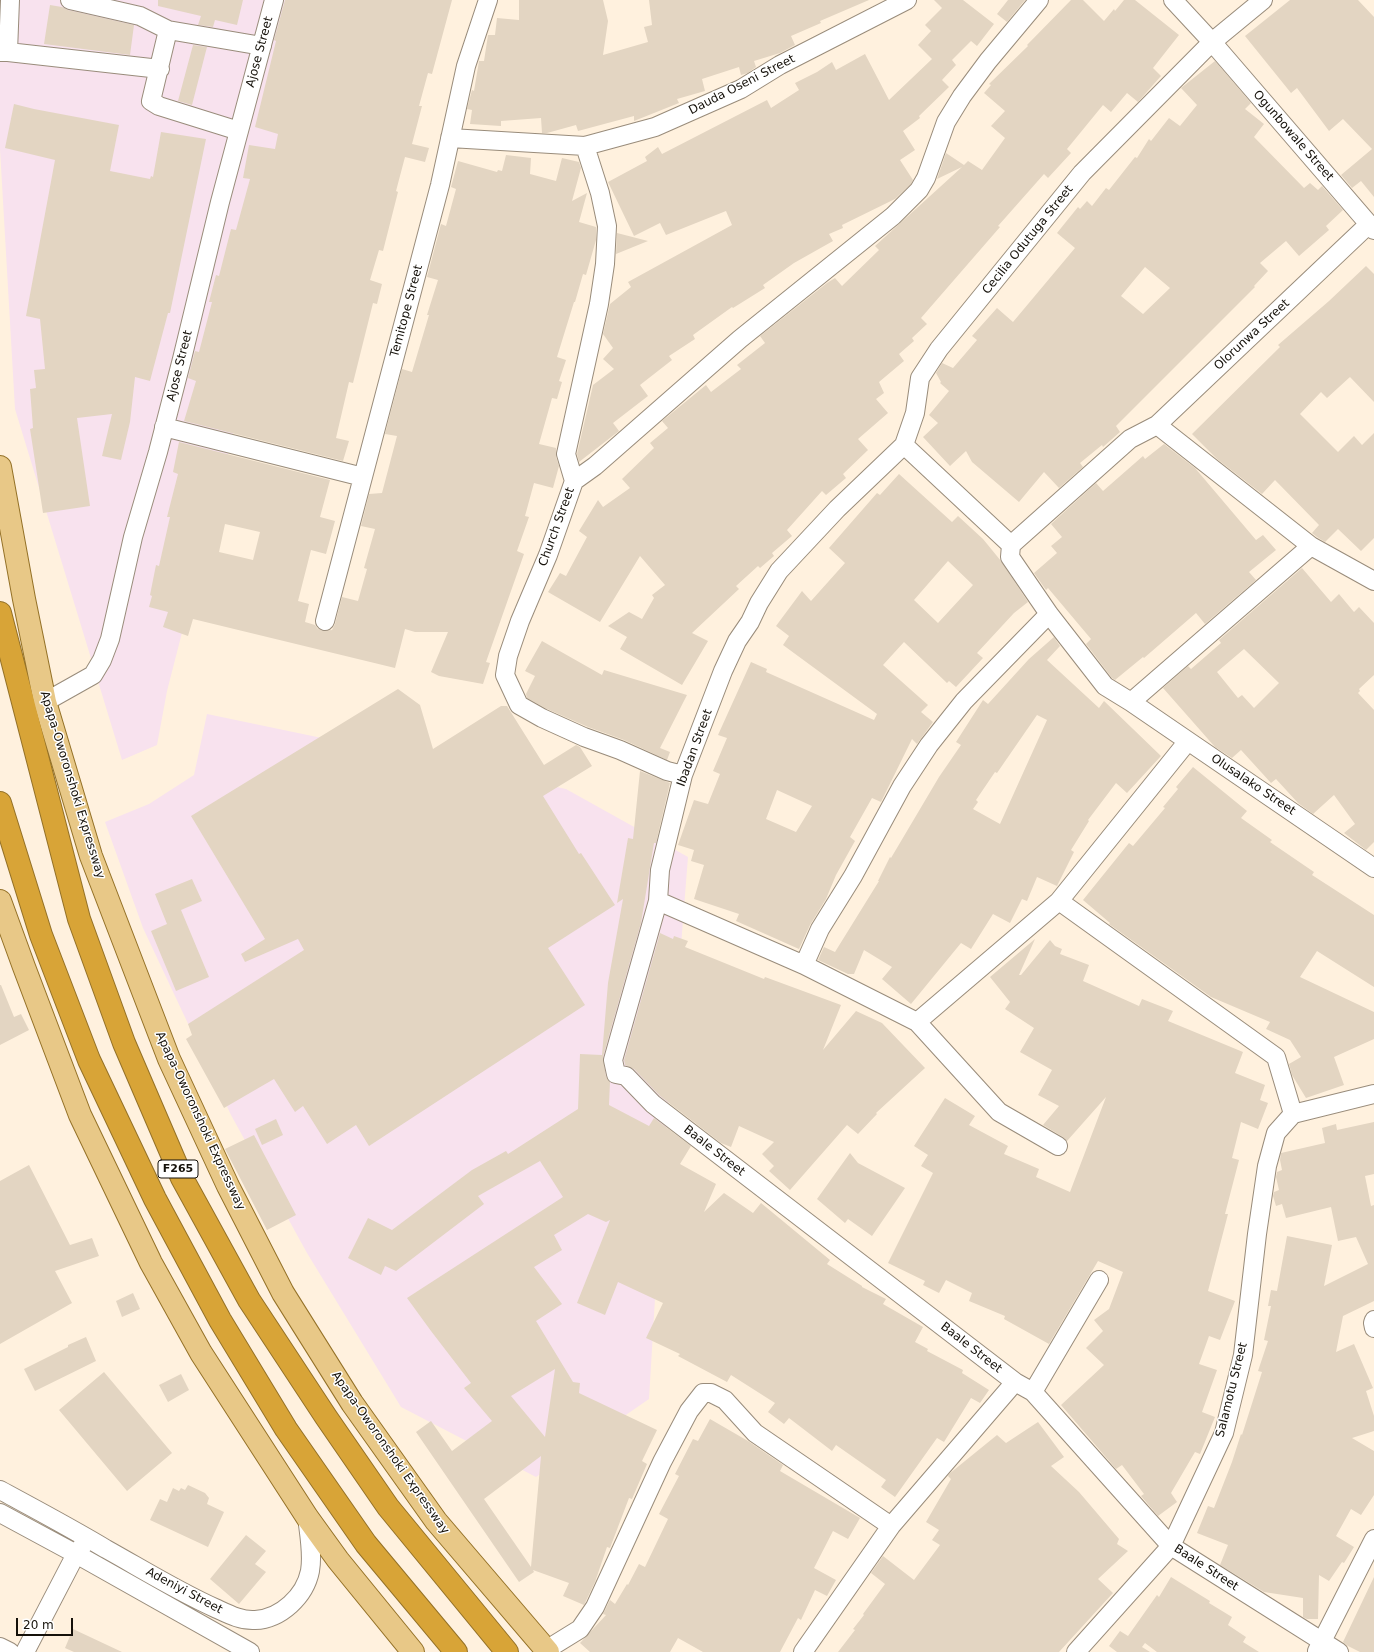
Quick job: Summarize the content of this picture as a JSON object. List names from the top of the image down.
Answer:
{
  "streets": {
    "highway": ["Apapa-Oworonshoki Expressway", "F265"],
    "street": [
      "Ajose Street",
      "Dauda Oseni Street",
      "Ogunbowale Street",
      "Cecilia Odutuga Street",
      "Temitope Street",
      "Olorunwa Street",
      "Church Street",
      "Ibadan Street",
      "Olusalako Street",
      "Baale Street",
      "Salamotu Street",
      "Adeniyi Street"
    ]
  },
  "crossings": [
    ["Ajose Street", "Apapa-Oworonshoki Expressway"],
    ["Dauda Oseni Street", "Temitope Street"],
    ["Dauda Oseni Street", "Church Street"],
    ["Ogunbowale Street", "Cecilia Odutuga Street"],
    ["Ogunbowale Street", "Olorunwa Street"],
    ["Cecilia Odutuga Street", "Ibadan Street"],
    ["Olorunwa Street", "Olusalako Street"],
    ["Church Street", "Ibadan Street"],
    ["Ibadan Street", "Baale Street"],
    ["Baale Street", "Salamotu Street"]
  ],
  "scale_bar": "20 m"
}
